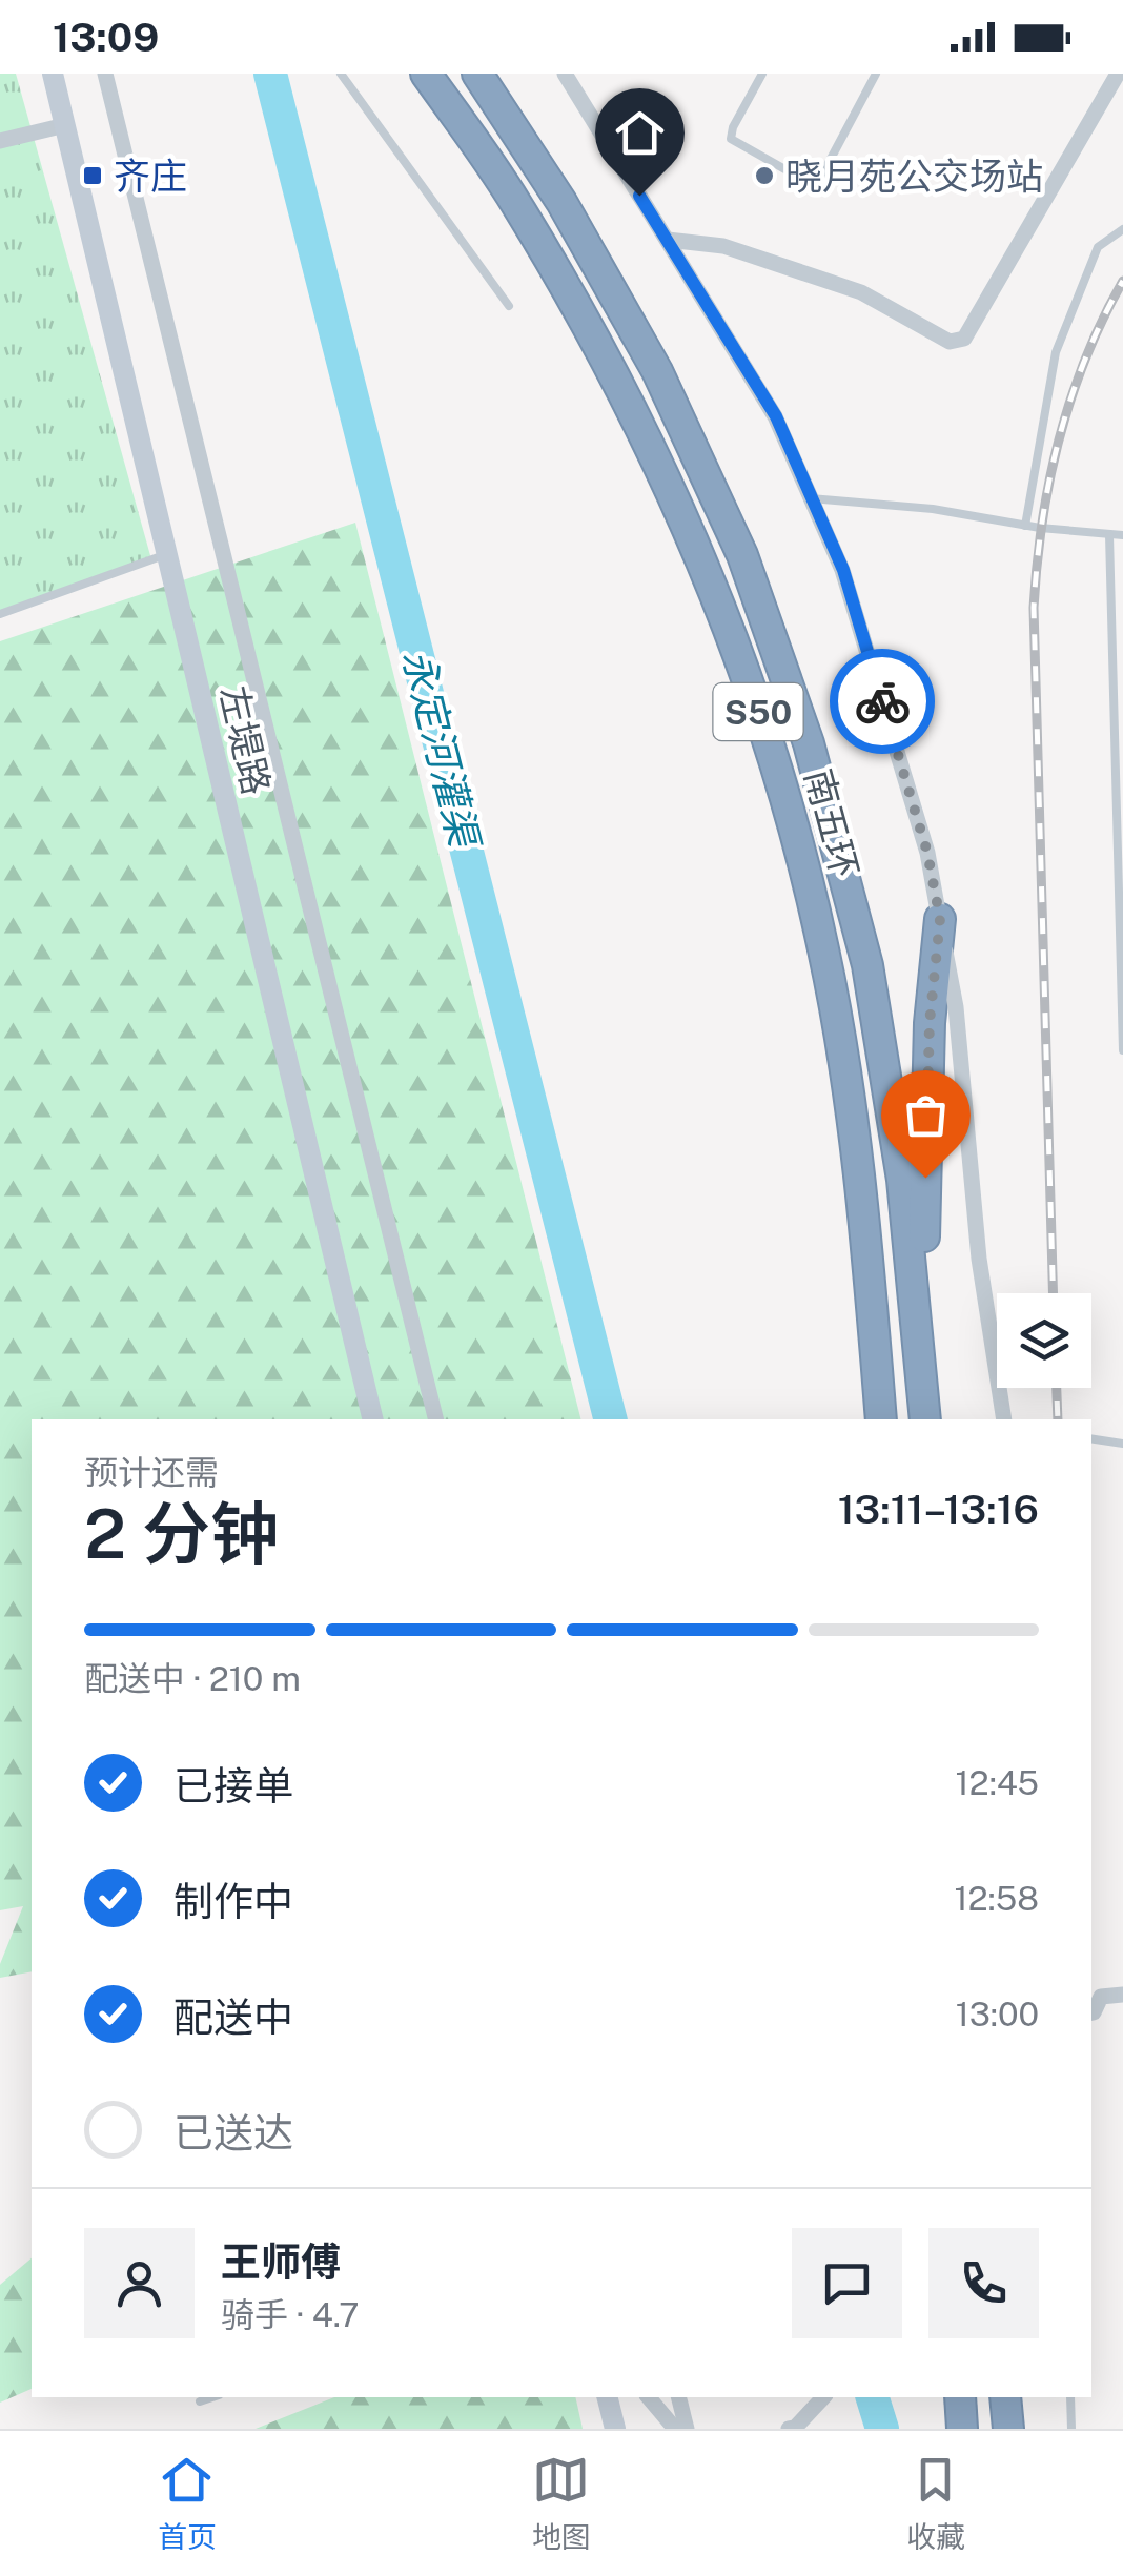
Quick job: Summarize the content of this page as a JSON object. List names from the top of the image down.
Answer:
{
  "streets": {
    "highway": ["S50", "南五环"],
    "main road": ["左堤路"]
  },
  "water": ["永定河灌渠"],
  "places": {
    "transit": ["齐庄"],
    "other": ["晓月苑公交场站"]
  },
  "page": {
    "status": "13:09",
    "heading": ["2 分钟", "预计还需", "13:11–13:16"],
    "panel": ["王师傅", "骑手 · 4.7"],
    "bar": "配送中 · 210 m",
    "list": [
      ["已接单", "12:45"],
      ["制作中", "12:58"],
      ["配送中", "13:00"],
      "已送达"
    ],
    "tabs": ["首页", "地图", "收藏"]
  }
}
